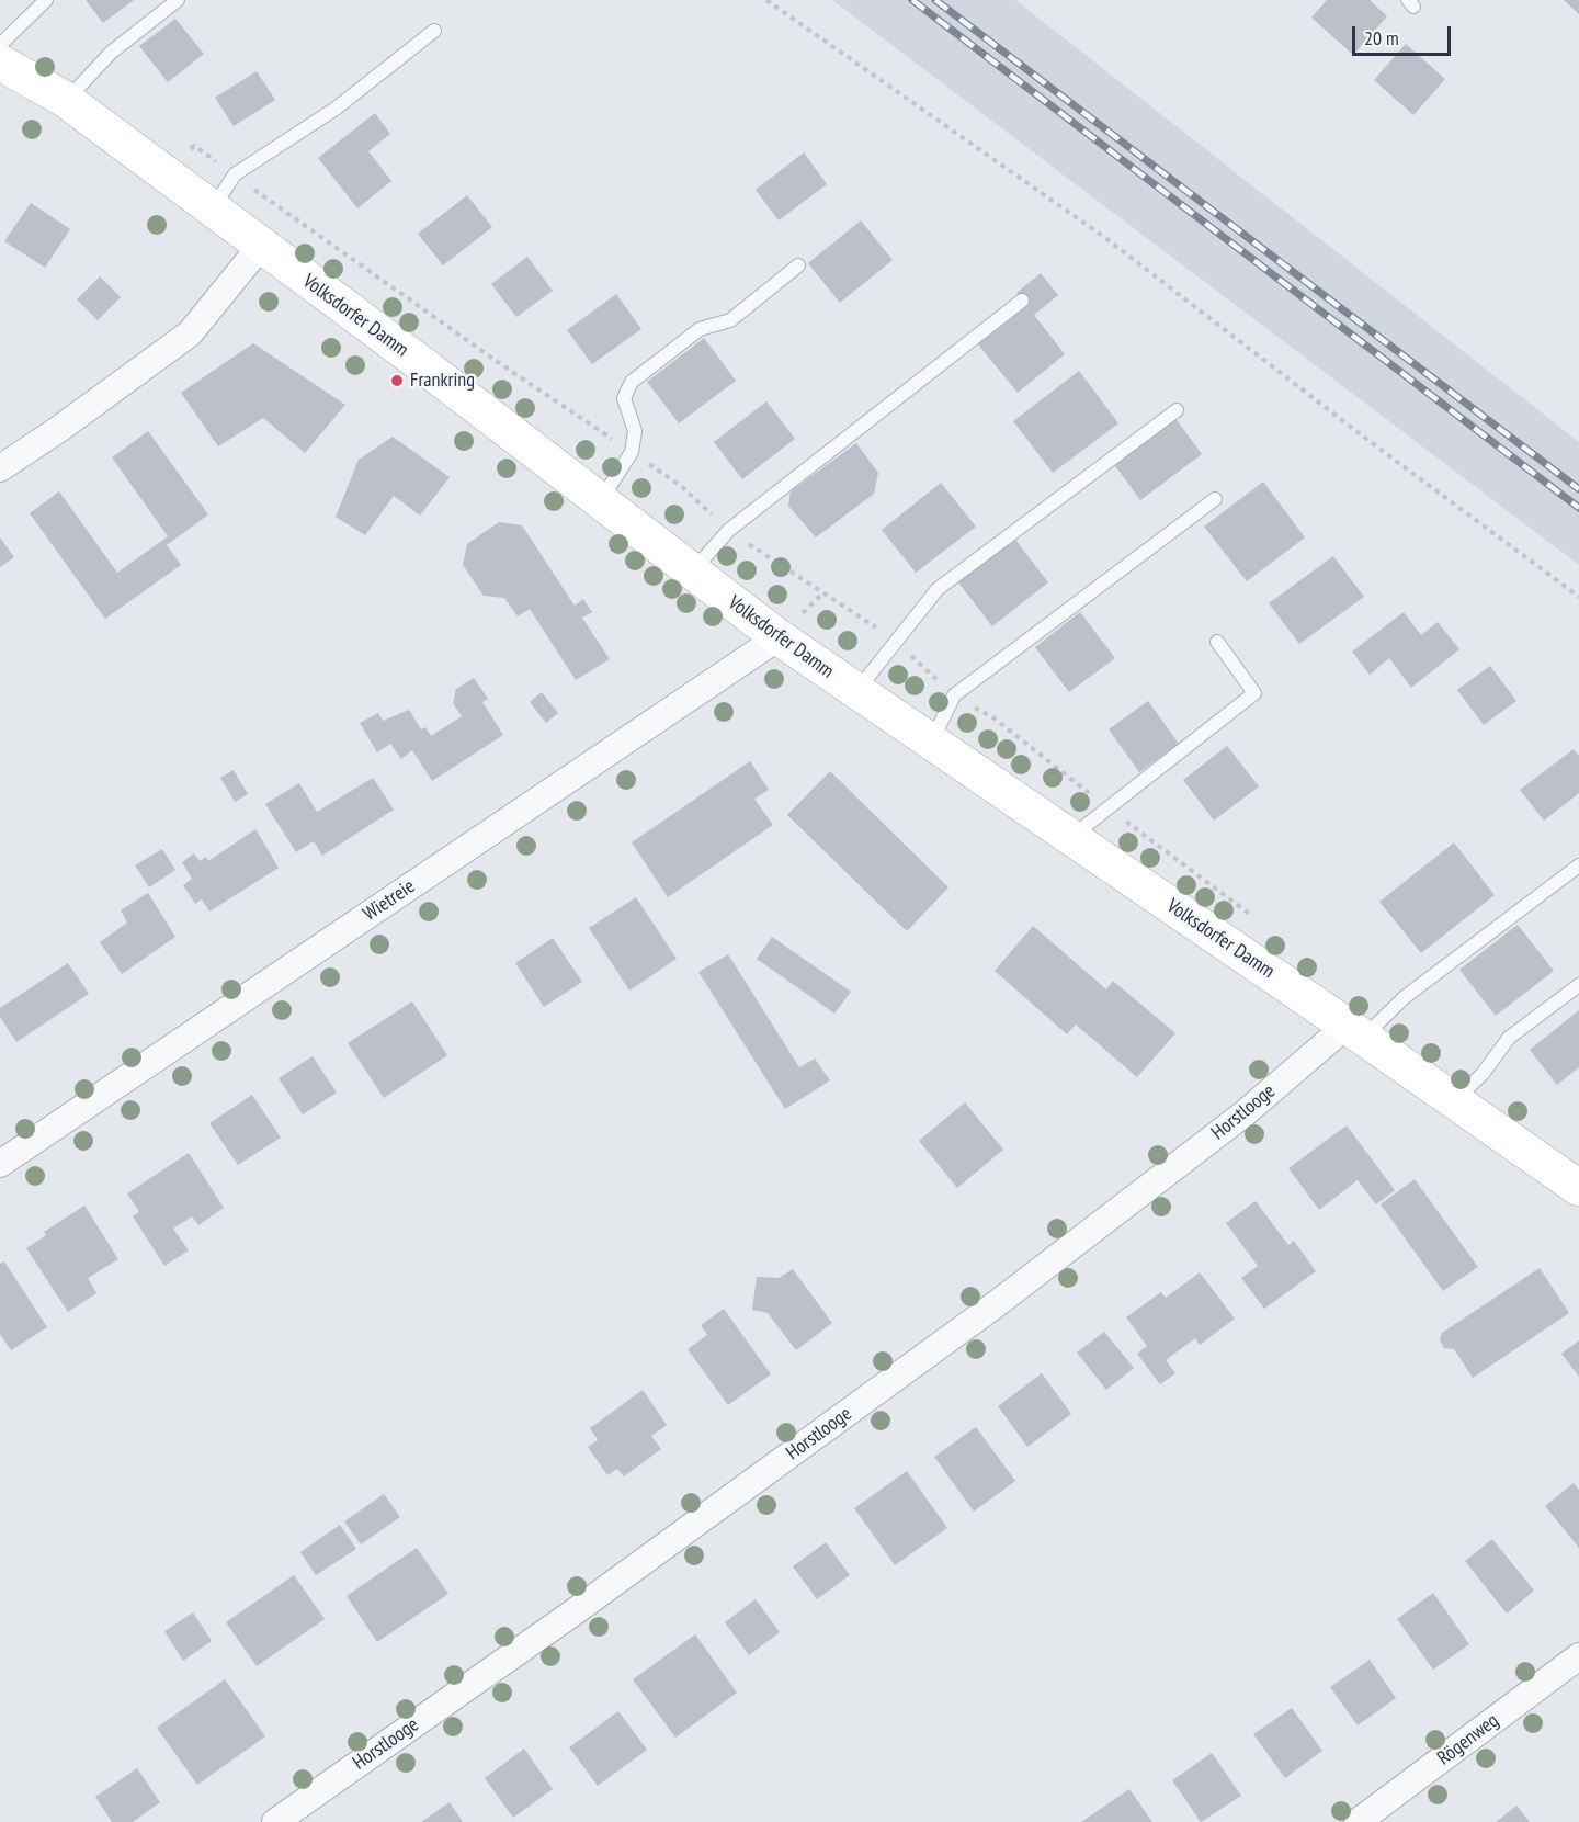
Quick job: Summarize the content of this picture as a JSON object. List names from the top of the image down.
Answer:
{
  "streets": {
    "main road": ["Volksdorfer Damm"],
    "street": ["Wietreie", "Horstlooge", "Rögenweg"]
  },
  "crossings": [
    ["Volksdorfer Damm", "Wietreie"],
    ["Volksdorfer Damm", "Horstlooge"]
  ],
  "places": ["Frankring"],
  "scale_bar": "20 m"
}
